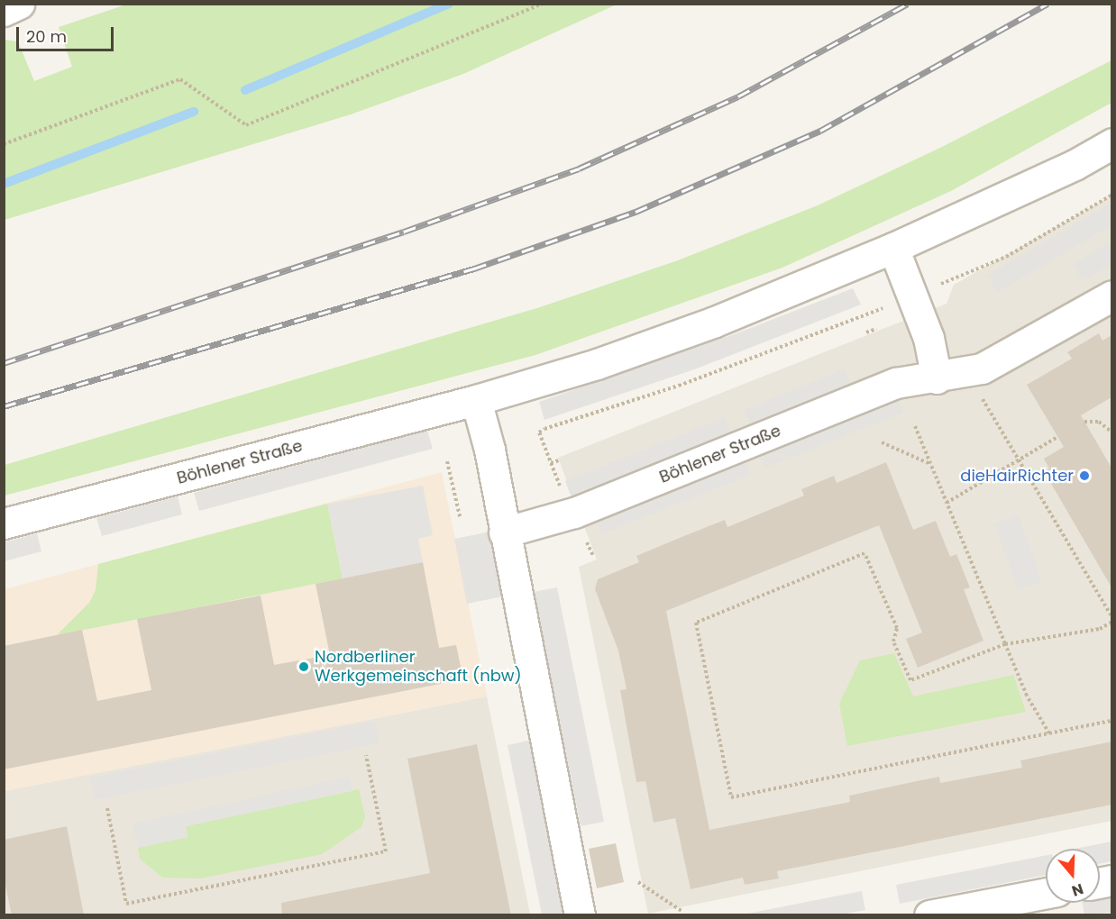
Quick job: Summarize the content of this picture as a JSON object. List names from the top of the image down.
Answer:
{
  "streets": {
    "street": ["Böhlener Straße"]
  },
  "places": ["dieHairRichter", "Nordberliner Werkgemeinschaft (nbw)"],
  "scale_bar": "20 m",
  "north": "bottom"
}
